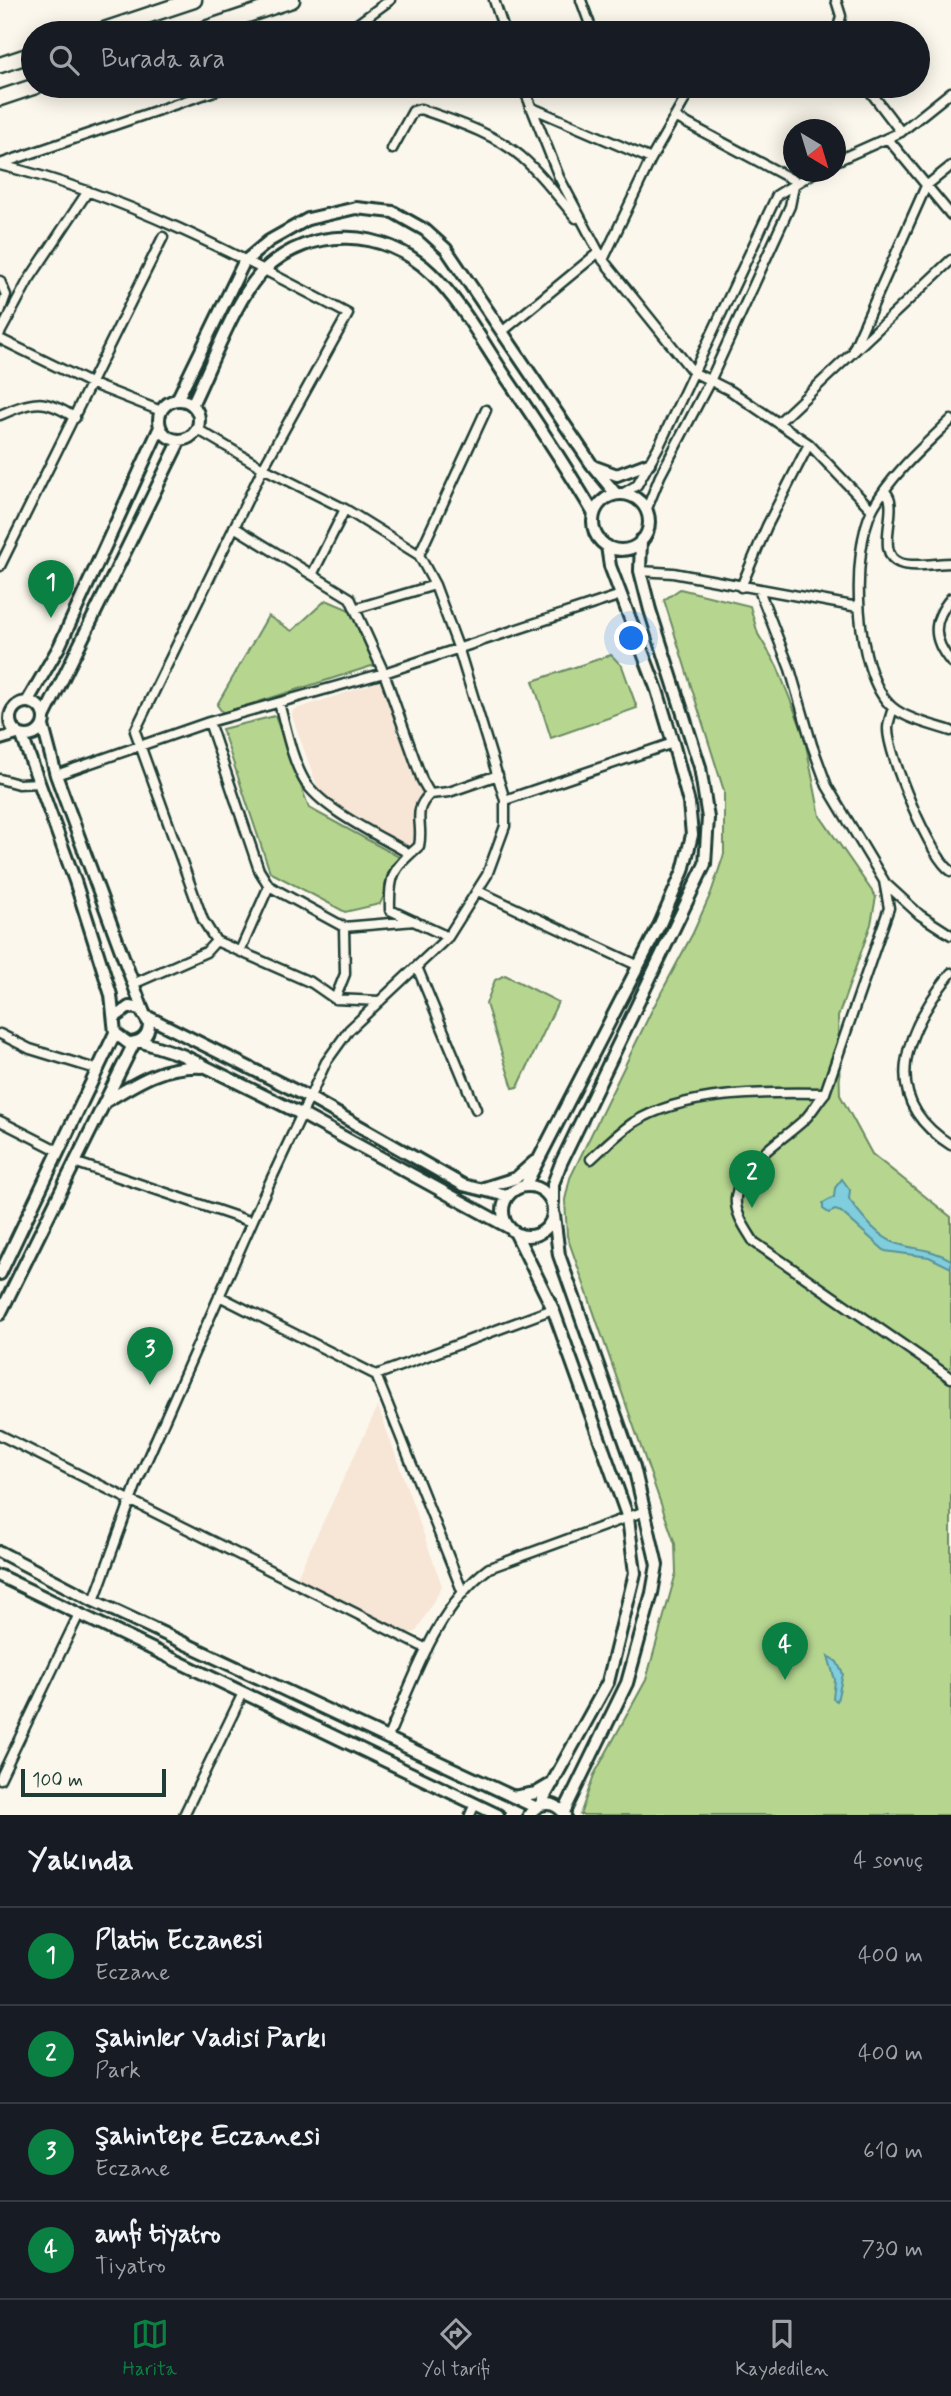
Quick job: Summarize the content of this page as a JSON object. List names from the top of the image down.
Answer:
{
  "scale_bar": "100 m",
  "north": "bottom right",
  "page": {
    "search": "Burada ara",
    "pins": [
      "1",
      "2",
      "3",
      "4"
    ],
    "scale": "100 m",
    "heading": ["Yakında", "4 sonuç"],
    "list": [
      {
        "mark": "1",
        "name": "Platin Eczanesi",
        "note": "Eczane",
        "value": "400 m"
      },
      {
        "mark": "2",
        "name": "Şahinler Vadisi Parkı",
        "note": "Park",
        "value": "400 m"
      },
      {
        "mark": "3",
        "name": "Şahintepe Eczanesi",
        "note": "Eczane",
        "value": "610 m"
      },
      {
        "mark": "4",
        "name": "amfi tiyatro",
        "note": "Tiyatro",
        "value": "730 m"
      }
    ],
    "nav": ["Harita", "Yol tarifi", "Kaydedilen"]
  }
}
